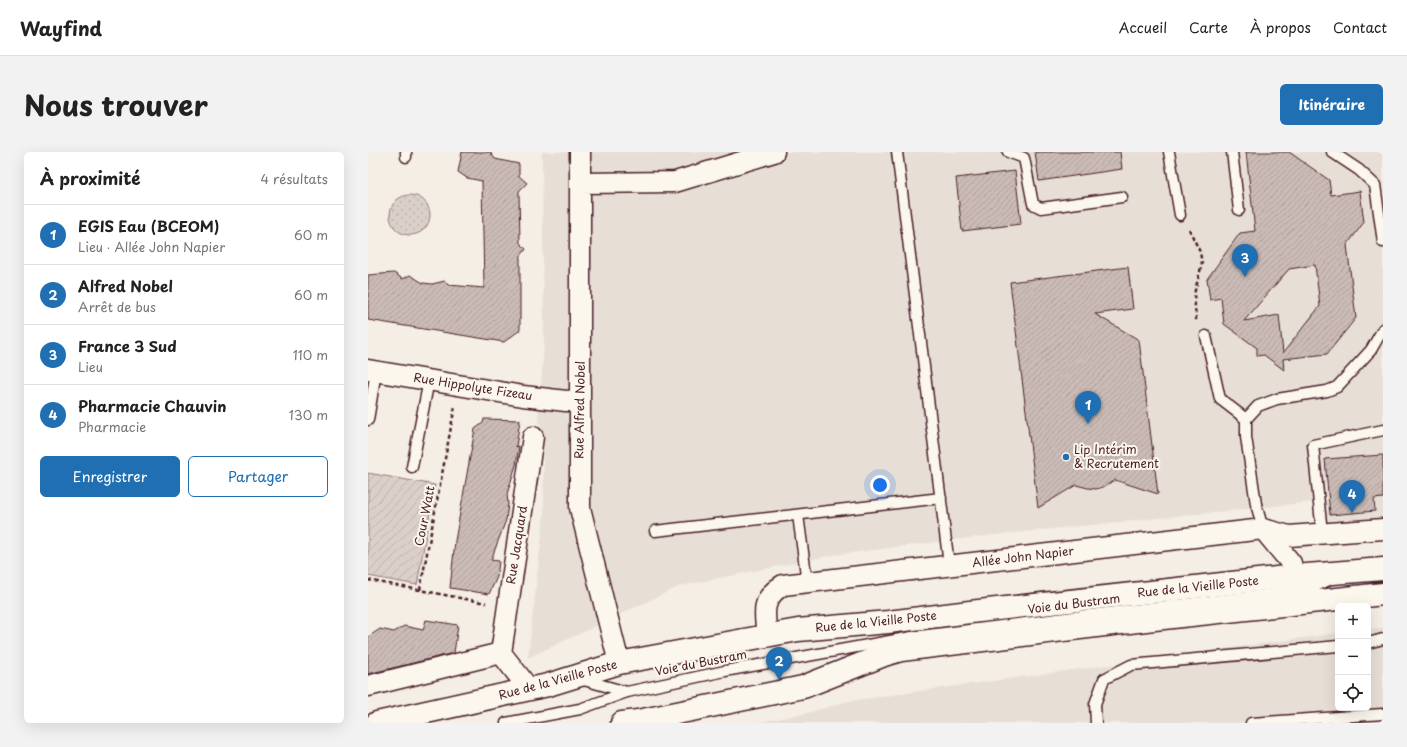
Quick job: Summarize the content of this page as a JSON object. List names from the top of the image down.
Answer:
{
  "streets": {
    "main road": ["Rue de la Vieille Poste"],
    "street": [
      "Rue Hippolyte Fizeau",
      "Rue Alfred Nobel",
      "Rue Jacquard",
      "Allée John Napier"
    ],
    "lane": ["Voie du Bustram"],
    "path": ["Cour Watt"]
  },
  "crossings": [
    ["Rue Hippolyte Fizeau", "Rue Alfred Nobel"],
    ["Rue Alfred Nobel", "Rue de la Vieille Poste"],
    ["Allée John Napier", "Rue de la Vieille Poste"],
    ["Rue de la Vieille Poste", "Voie du Bustram"]
  ],
  "places": ["Lip Intérim & Recrutement"],
  "page": {
    "header": "Wayfind",
    "nav": [
      "Accueil",
      "Carte",
      "À propos",
      "Contact"
    ],
    "title": "Nous trouver",
    "buttons": [
      "Itinéraire",
      ["Enregistrer", "Partager"]
    ],
    "heading": ["À proximité", "4 résultats"],
    "list": [
      {
        "mark": "1",
        "name": "EGIS Eau (BCEOM)",
        "note": "Lieu · Allée John Napier",
        "value": "60 m"
      },
      {
        "mark": "2",
        "name": "Alfred Nobel",
        "note": "Arrêt de bus",
        "value": "60 m"
      },
      {
        "mark": "3",
        "name": "France 3 Sud",
        "note": "Lieu",
        "value": "110 m"
      },
      {
        "mark": "4",
        "name": "Pharmacie Chauvin",
        "note": "Pharmacie",
        "value": "130 m"
      }
    ],
    "pins": [
      "3",
      "1",
      "4",
      "2"
    ],
    "map_buttons": ["+", "−"]
  }
}
